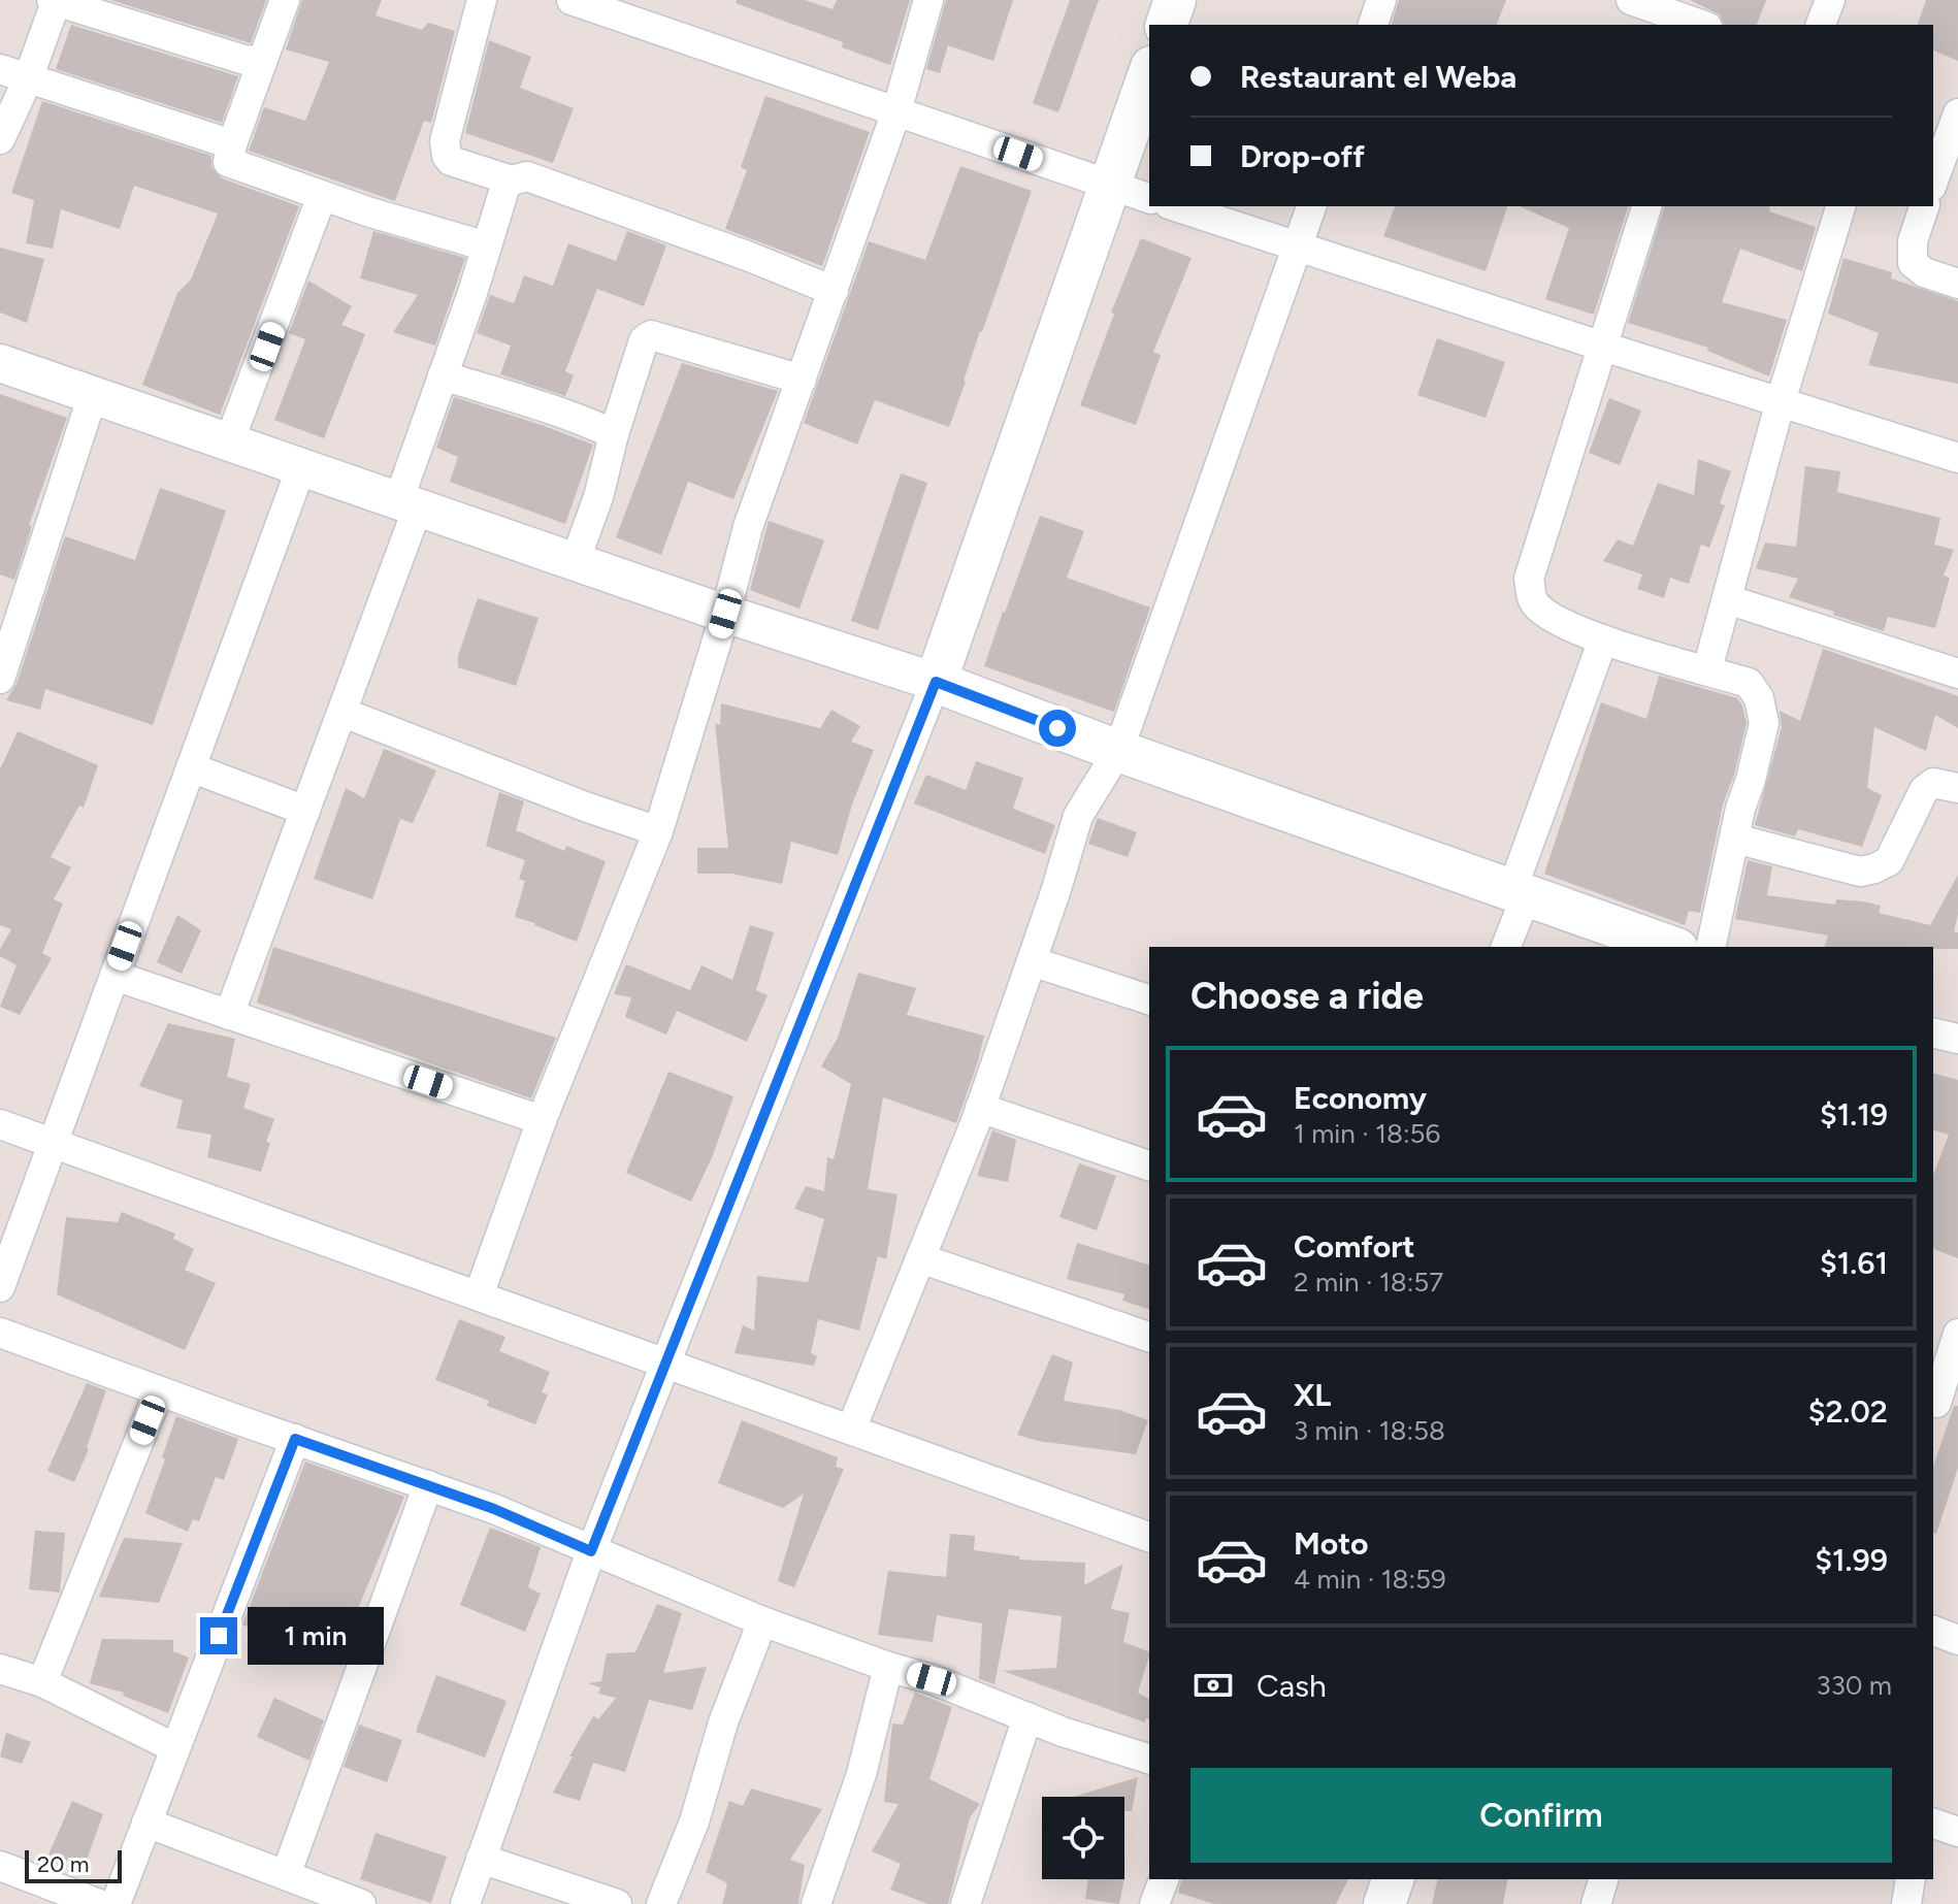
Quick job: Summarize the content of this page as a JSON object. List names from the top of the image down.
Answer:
{
  "scale_bar": "20 m",
  "page": {
    "banner": ["Restaurant el Weba", "Drop-off"],
    "heading": "Choose a ride",
    "list": [
      {
        "name": "Economy",
        "note": "1 min · 18:56",
        "value": "$1.19"
      },
      {
        "name": "Comfort",
        "note": "2 min · 18:57",
        "value": "$1.61"
      },
      {
        "name": "XL",
        "note": "3 min · 18:58",
        "value": "$2.02"
      },
      {
        "name": "Moto",
        "note": "4 min · 18:59",
        "value": "$1.99"
      }
    ],
    "bubble": "1 min",
    "pay": ["Cash", "330 m"],
    "buttons": "Confirm",
    "scale": "20 m"
  }
}
